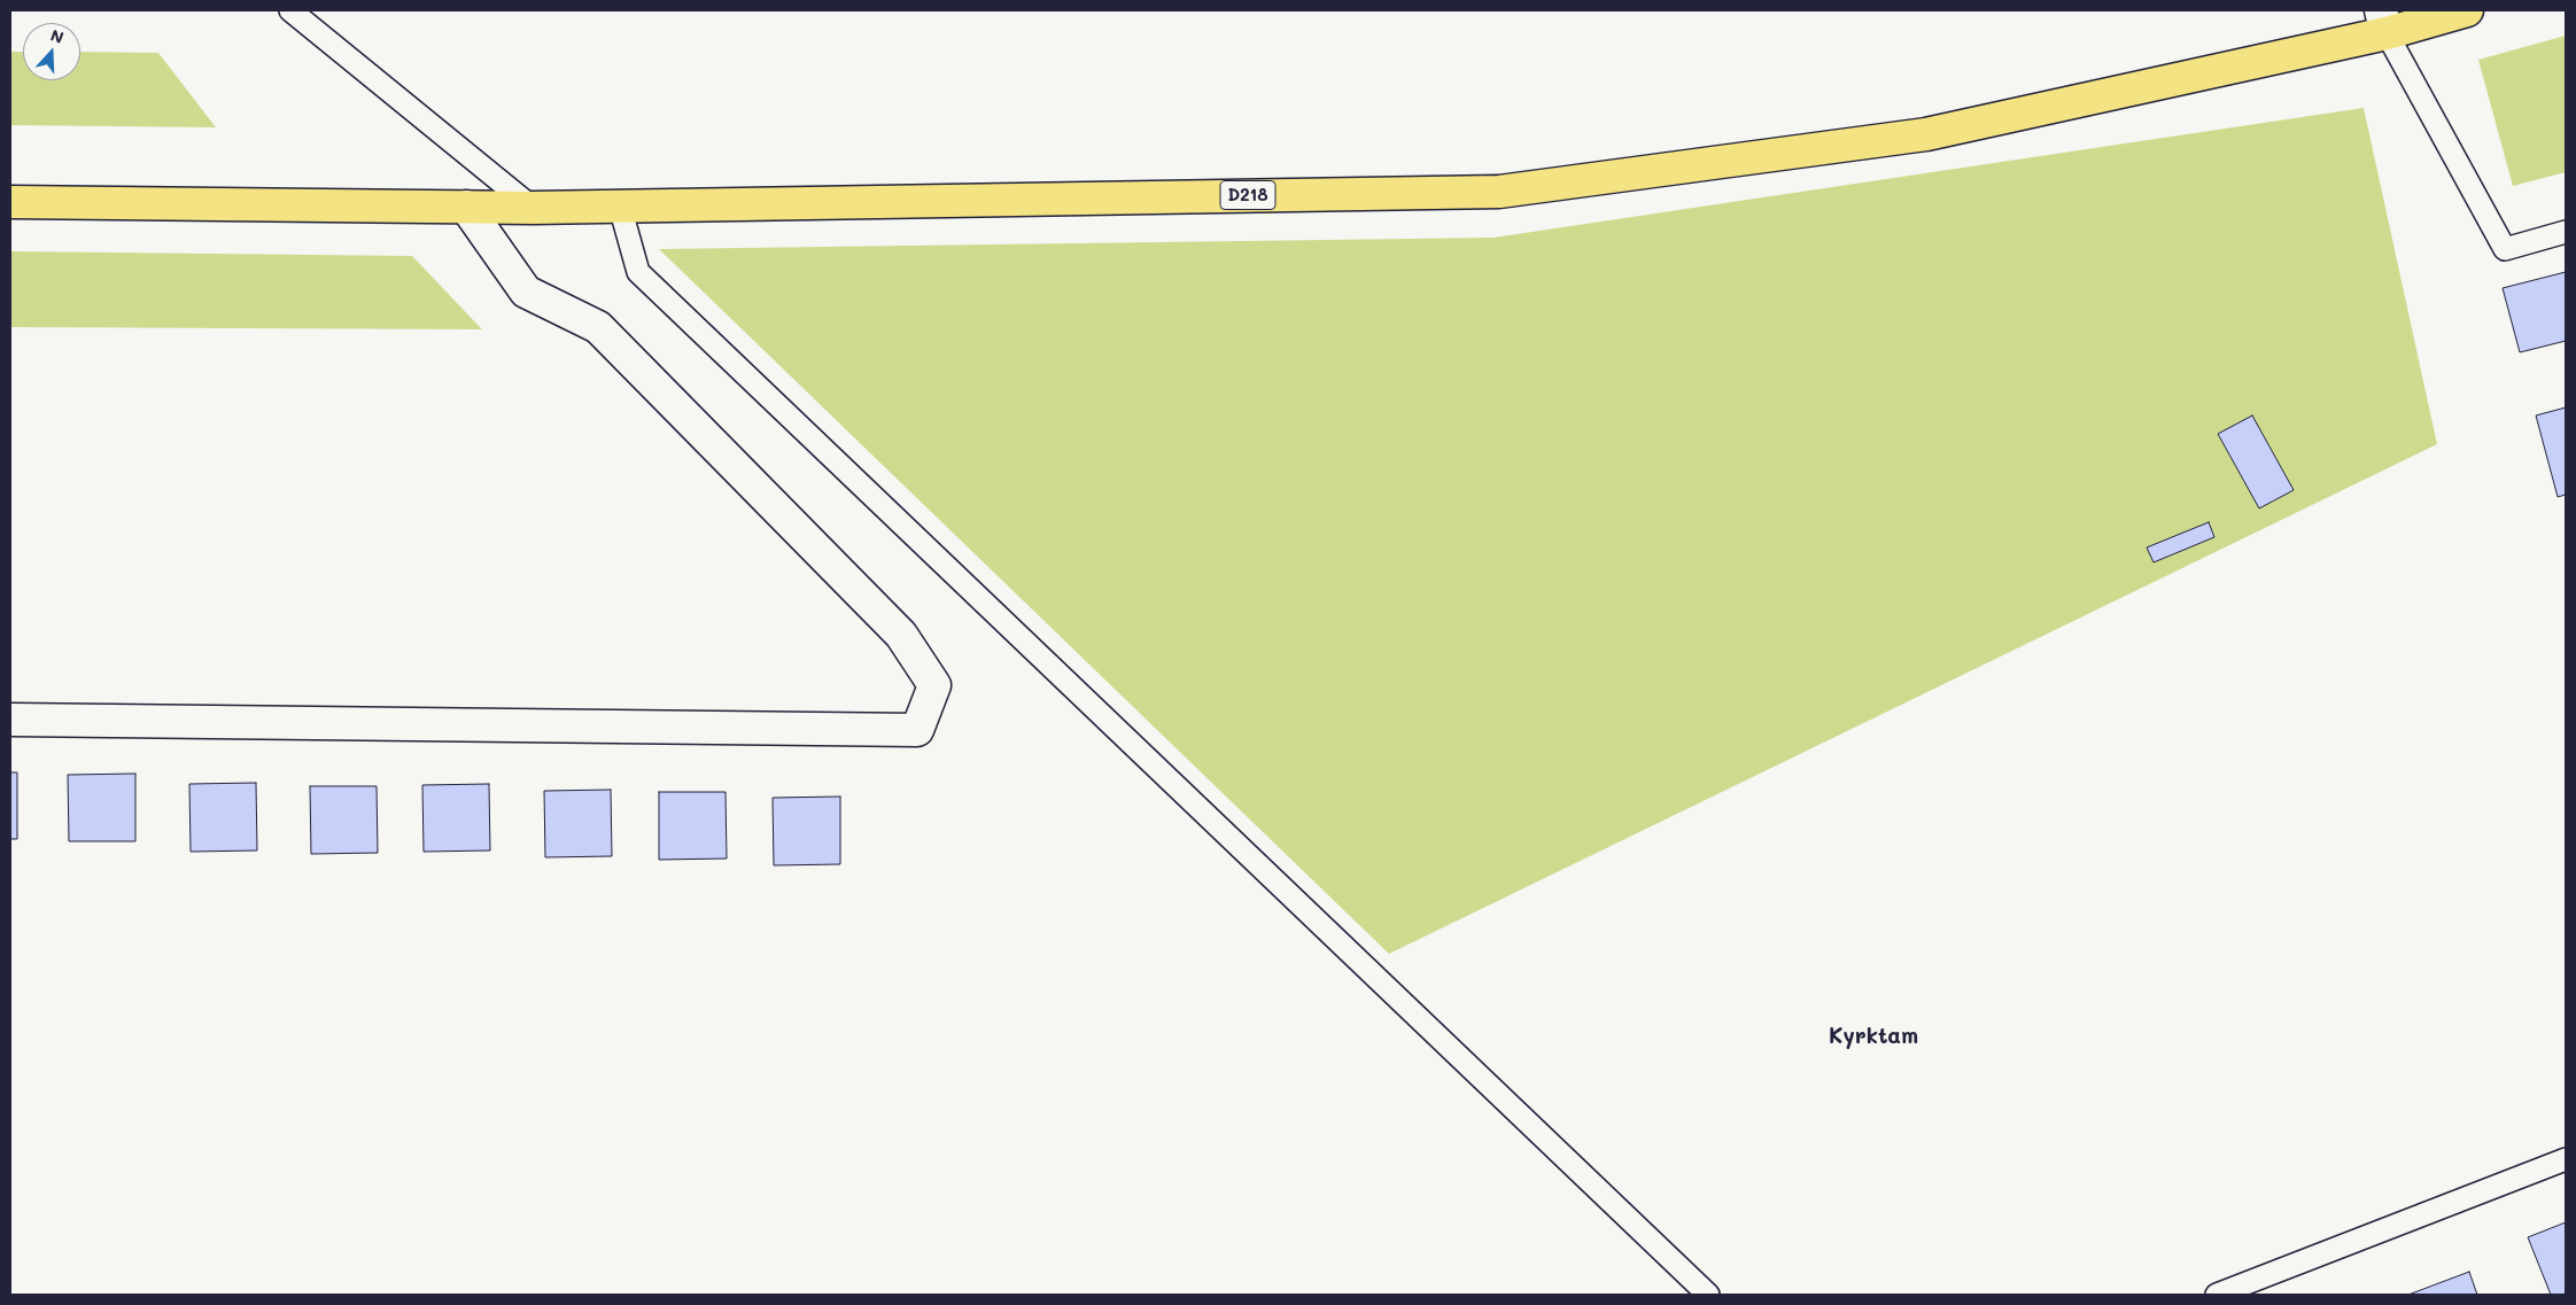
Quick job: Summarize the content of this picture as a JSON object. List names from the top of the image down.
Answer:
{
  "streets": {
    "main road": ["D218"]
  },
  "districts": ["Kyrktam"],
  "north": "top"
}
